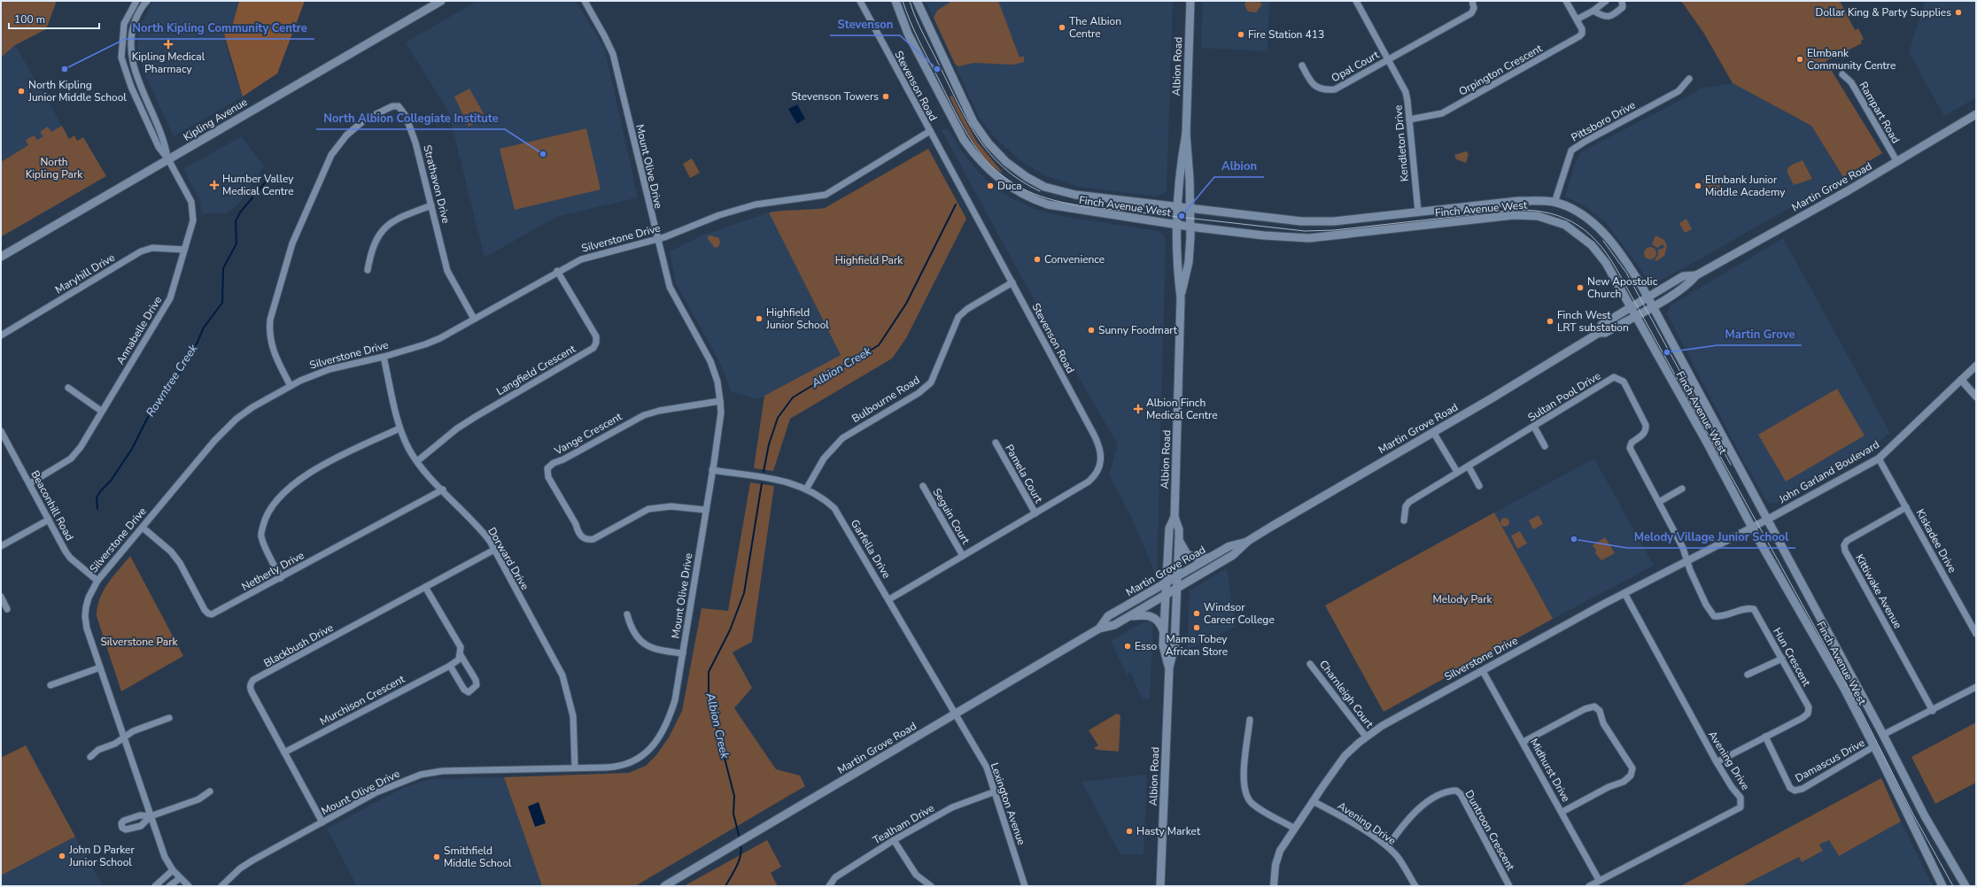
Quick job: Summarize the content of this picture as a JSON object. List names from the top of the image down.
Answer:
{
  "streets": {
    "main road": [
      "Albion Road",
      "Kipling Avenue",
      "Martin Grove Road",
      "Finch Avenue West"
    ],
    "street": [
      "Opal Court",
      "Orpington Crescent",
      "Stevenson Road",
      "Rampart Road",
      "Pittsboro Drive",
      "Kendleton Drive",
      "Mount Olive Drive",
      "Strathavon Drive",
      "Silverstone Drive",
      "Maryhill Drive",
      "Annabelle Drive",
      "Langfield Crescent",
      "Sultan Pool Drive",
      "Bulbourne Road",
      "Vange Crescent",
      "John Garland Boulevard",
      "Pamela Court",
      "Beaconhill Road",
      "Seguin Court",
      "Kiskadee Drive",
      "Garfella Drive",
      "Dorward Drive",
      "Netherly Drive",
      "Kittiwake Avenue",
      "Blackbush Drive",
      "Hun Crescent",
      "Charnleigh Court",
      "Murchison Crescent",
      "Avening Drive",
      "Damascus Drive",
      "Midhurst Drive",
      "Lexington Avenue",
      "Tealham Drive",
      "Duntroon Crescent"
    ]
  },
  "crossings": [
    ["Albion Road", "Martin Grove Road"],
    ["Albion Road", "Finch Avenue West"],
    ["Opal Court", "Kendleton Drive"],
    ["Orpington Crescent", "Kendleton Drive"],
    ["Stevenson Road", "Silverstone Drive"],
    ["Stevenson Road", "Bulbourne Road"],
    ["Stevenson Road", "Pamela Court"],
    ["Stevenson Road", "Seguin Court"],
    ["Stevenson Road", "Garfella Drive"],
    ["Rampart Road", "Martin Grove Road"],
    ["Kipling Avenue", "Annabelle Drive"],
    ["Pittsboro Drive", "Finch Avenue West"],
    ["Kendleton Drive", "Finch Avenue West"],
    ["Mount Olive Drive", "Silverstone Drive"],
    ["Mount Olive Drive", "Vange Crescent"],
    ["Mount Olive Drive", "Garfella Drive"],
    ["Mount Olive Drive", "Dorward Drive"],
    ["Mount Olive Drive", "Blackbush Drive"],
    ["Strathavon Drive", "Silverstone Drive"],
    ["Martin Grove Road", "Finch Avenue West"],
    ["Martin Grove Road", "Garfella Drive"],
    ["Martin Grove Road", "Lexington Avenue"],
    ["Finch Avenue West", "Silverstone Drive"],
    ["Finch Avenue West", "John Garland Boulevard"],
    ["Finch Avenue West", "Damascus Drive"],
    ["Silverstone Drive", "Langfield Crescent"],
    ["Silverstone Drive", "Sultan Pool Drive"],
    ["Silverstone Drive", "John Garland Boulevard"],
    ["Silverstone Drive", "Beaconhill Road"],
    ["Silverstone Drive", "Dorward Drive"],
    ["Silverstone Drive", "Netherly Drive"],
    ["Silverstone Drive", "Hun Crescent"],
    ["Silverstone Drive", "Charnleigh Court"],
    ["Silverstone Drive", "Avening Drive"],
    ["Silverstone Drive", "Midhurst Drive"],
    ["Maryhill Drive", "Annabelle Drive"],
    ["Annabelle Drive", "Beaconhill Road"],
    ["Langfield Crescent", "Dorward Drive"],
    ["Sultan Pool Drive", "Hun Crescent"],
    ["Bulbourne Road", "Garfella Drive"],
    ["John Garland Boulevard", "Kiskadee Drive"],
    ["Kiskadee Drive", "Kittiwake Avenue"],
    ["Garfella Drive", "Lexington Avenue"],
    ["Dorward Drive", "Netherly Drive"],
    ["Dorward Drive", "Blackbush Drive"],
    ["Blackbush Drive", "Murchison Crescent"],
    ["Hun Crescent", "Avening Drive"],
    ["Hun Crescent", "Damascus Drive"],
    ["Avening Drive", "Midhurst Drive"],
    ["Avening Drive", "Duntroon Crescent"],
    ["Lexington Avenue", "Tealham Drive"]
  ],
  "water": ["Albion Creek", "Rowntree Creek"],
  "parks": [
    "North Kipling Park",
    "Highfield Park",
    "Melody Park",
    "Silverstone Park"
  ],
  "places": {
    "other": [
      "Dollar King & Party Supplies",
      "The Albion Centre",
      "Fire Station 413",
      "Elmbank Community Centre",
      "North Kipling Community Centre",
      "Stevenson",
      "North Kipling Junior Middle School",
      "Stevenson Towers",
      "North Albion Collegiate Institute",
      "Duca",
      "Elmbank Junior Middle Academy",
      "Albion",
      "Convenience",
      "New Apostolic Church",
      "Highfield Junior School",
      "Finch West LRT substation",
      "Sunny Foodmart",
      "Martin Grove",
      "Melody Village Junior School",
      "Windsor Career College",
      "Mama Tobey African Store",
      "Esso",
      "Hasty Market",
      "John D Parker Junior School",
      "Smithfield Middle School"
    ],
    "health": ["Kipling Medical Pharmacy", "Humber Valley Medical Centre", "Albion Finch Medical Centre"]
  },
  "scale_bar": "100 m"
}
